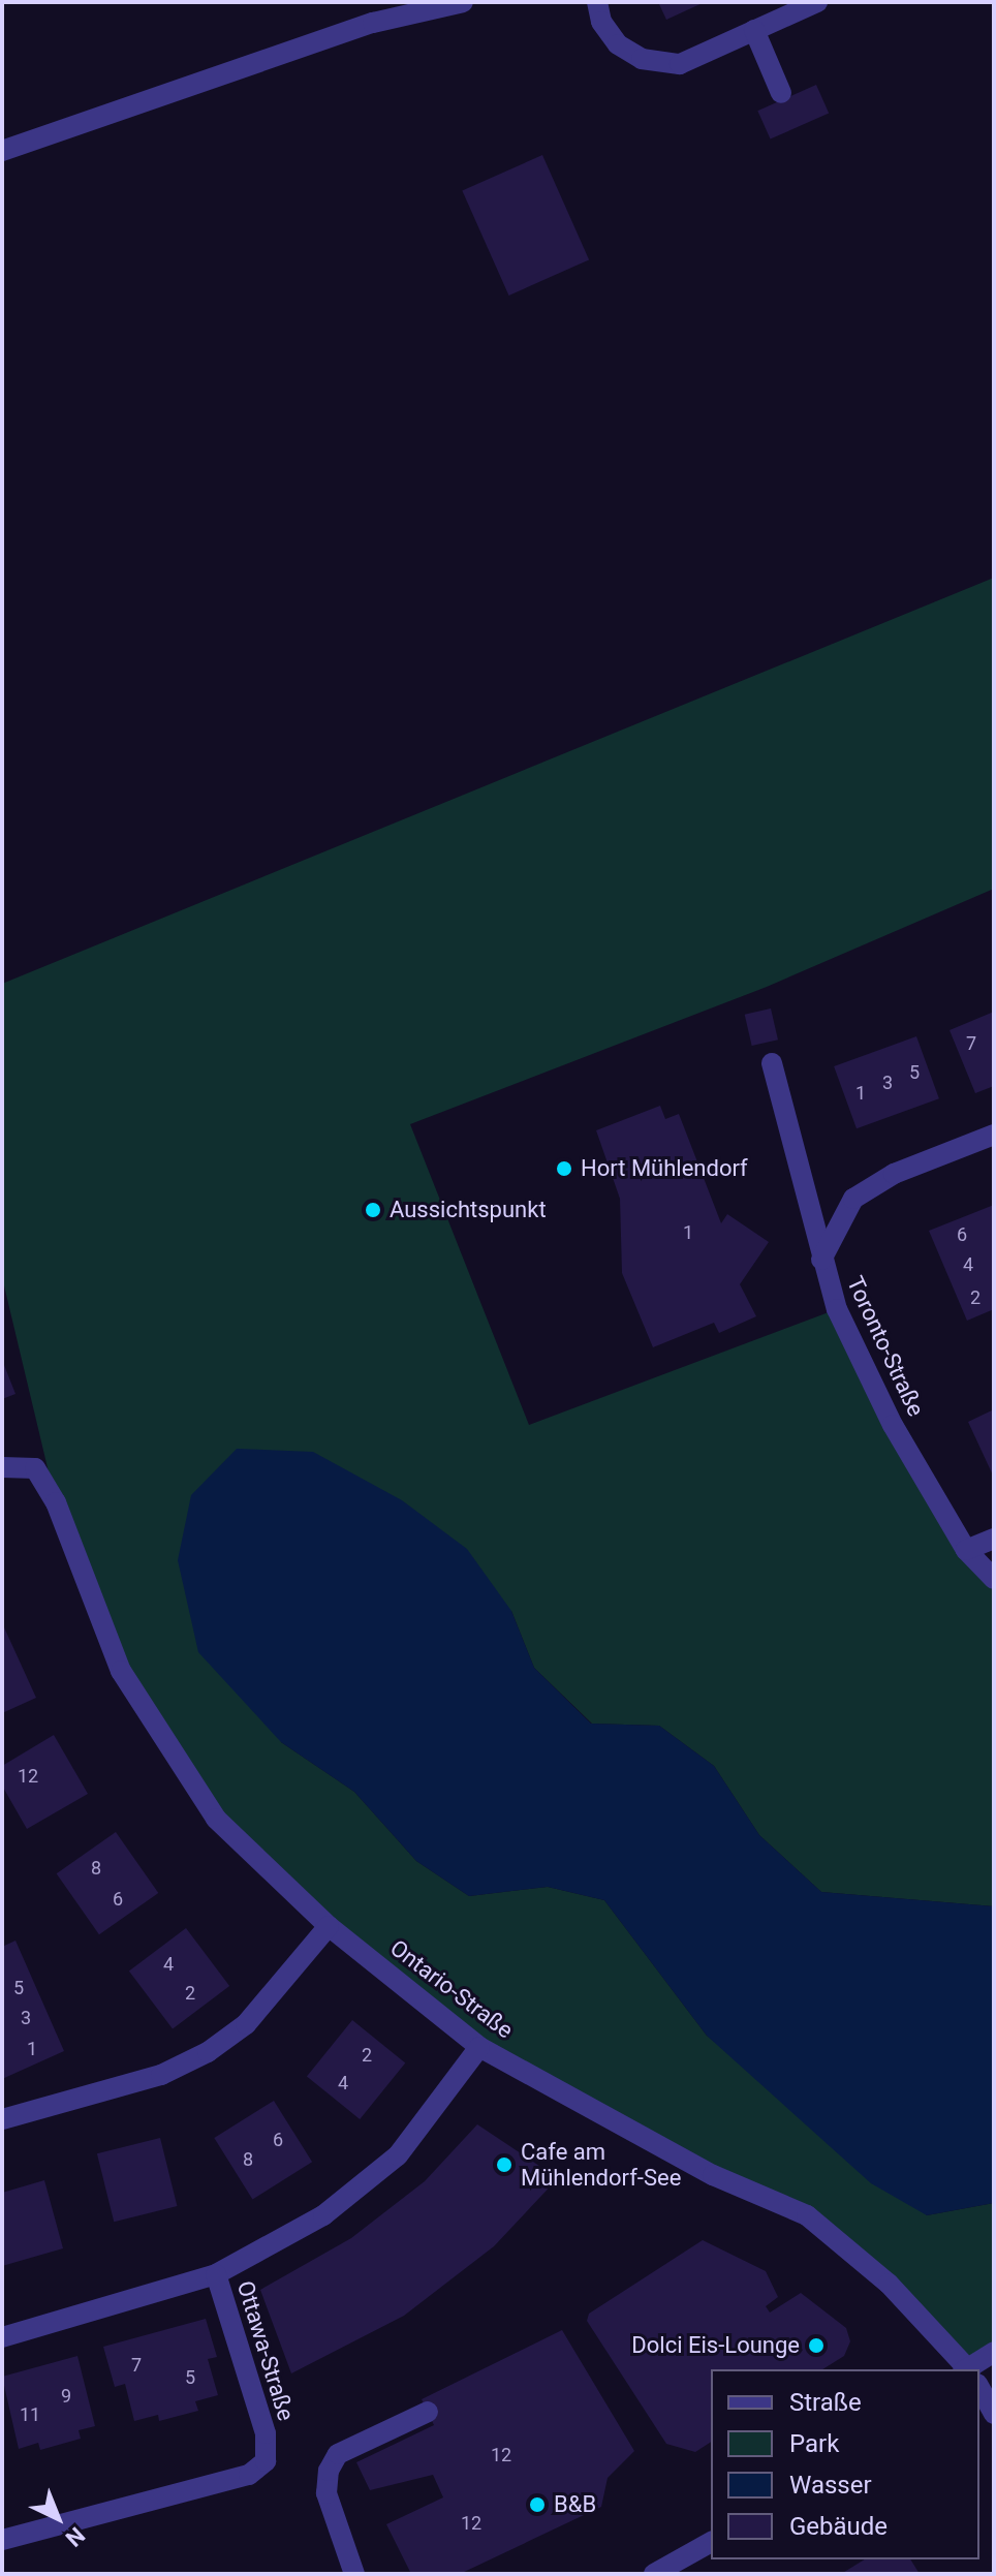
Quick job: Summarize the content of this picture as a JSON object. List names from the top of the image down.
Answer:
{
  "streets": {
    "street": ["Toronto-Straße", "Ontario-Straße", "Ottawa-Straße"]
  },
  "crossings": [
    ["Ontario-Straße", "Ottawa-Straße"]
  ],
  "places": [
    "Hort Mühlendorf",
    "Aussichtspunkt",
    "Cafe am Mühlendorf-See",
    "Dolci Eis-Lounge",
    "B&B"
  ],
  "house_numbers": [
    "7",
    "5",
    "3",
    "1",
    "1",
    "6",
    "4",
    "2",
    "12",
    "8",
    "6",
    "4",
    "5",
    "2",
    "3",
    "1",
    "2",
    "4",
    "6",
    "8",
    "7",
    "5",
    "9",
    "11",
    "12",
    "12"
  ],
  "legend": [
    "Straße",
    "Park",
    "Wasser",
    "Gebäude"
  ],
  "north": "bottom right"
}
